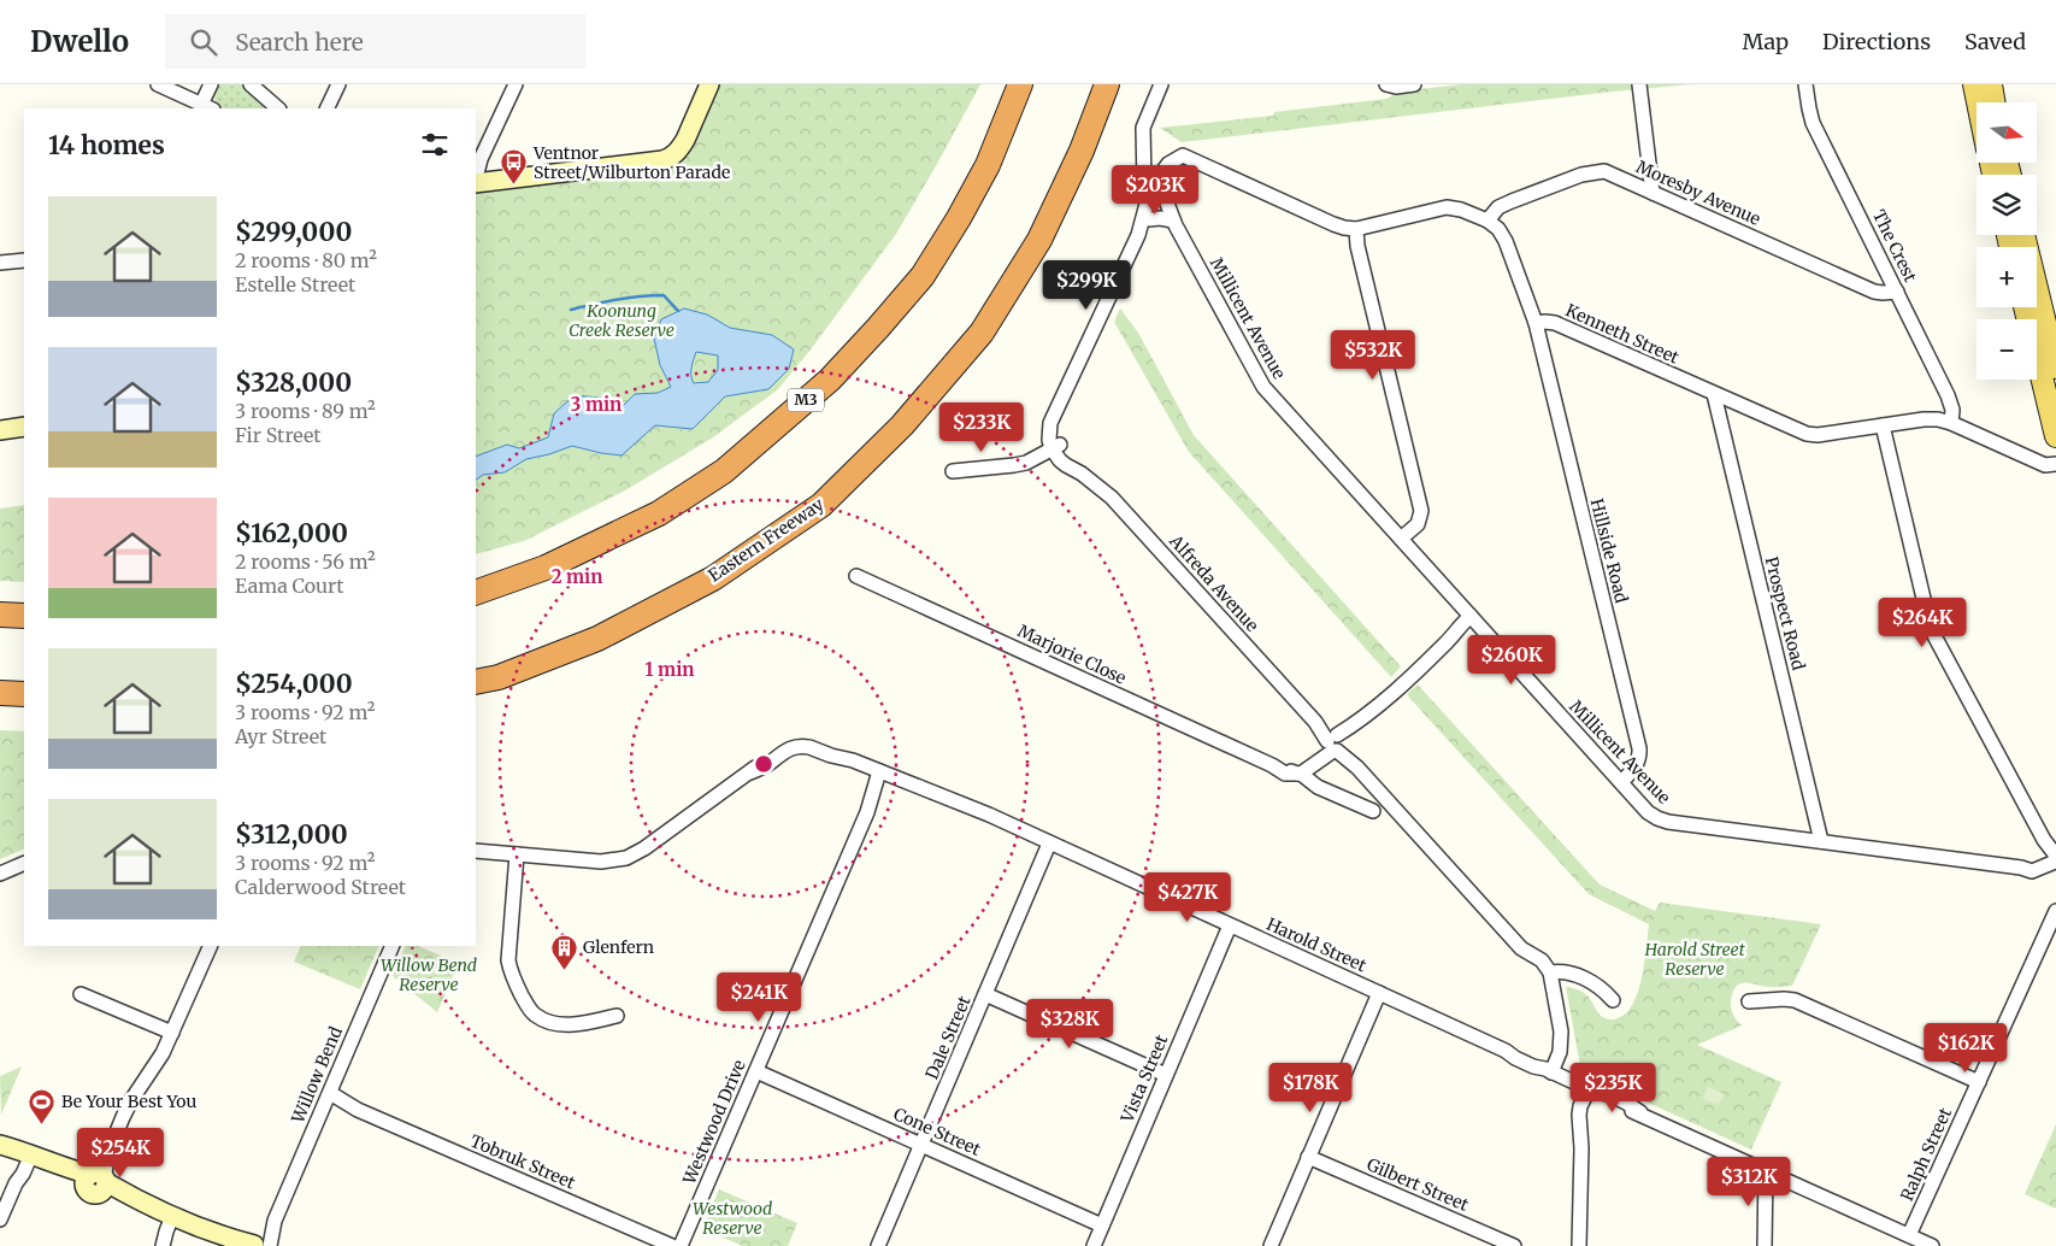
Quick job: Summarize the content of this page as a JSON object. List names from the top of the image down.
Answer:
{
  "streets": {
    "highway": ["M3", "Eastern Freeway"],
    "street": [
      "Moresby Avenue",
      "The Crest",
      "Millicent Avenue",
      "Kenneth Street",
      "Hillside Road",
      "Alfreda Avenue",
      "Prospect Road",
      "Marjorie Close",
      "Harold Street",
      "Dale Street",
      "Willow Bend",
      "Vista Street",
      "Westwood Drive",
      "Cone Street",
      "Ralph Street",
      "Tobruk Street",
      "Gilbert Street"
    ]
  },
  "crossings": [
    ["Moresby Avenue", "The Crest"],
    ["The Crest", "Kenneth Street"],
    ["Millicent Avenue", "Hillside Road"],
    ["Millicent Avenue", "Prospect Road"],
    ["Kenneth Street", "Hillside Road"],
    ["Kenneth Street", "Prospect Road"],
    ["Harold Street", "Dale Street"],
    ["Harold Street", "Vista Street"],
    ["Harold Street", "Westwood Drive"],
    ["Harold Street", "Ralph Street"],
    ["Dale Street", "Cone Street"],
    ["Willow Bend", "Tobruk Street"],
    ["Vista Street", "Cone Street"],
    ["Westwood Drive", "Cone Street"]
  ],
  "parks": [
    "Koonung Creek Reserve",
    "Harold Street Reserve",
    "Willow Bend Reserve",
    "Westwood Reserve"
  ],
  "places": {
    "bus stop": ["Ventnor Street/Wilburton Parade"],
    "building": ["Glenfern"],
    "sports": ["Be Your Best You"]
  },
  "north": "right",
  "page": {
    "header": "Dwello",
    "search": "Search here",
    "nav": ["Map", "Directions", "Saved"],
    "map_buttons": ["+", "−"],
    "heading": "14 homes",
    "price": [
      "$203K",
      "$299K",
      "$532K",
      "$233K",
      "$264K",
      "$260K",
      "$427K",
      "$241K",
      "$328K",
      "$162K",
      "$178K",
      "$235K",
      "$254K",
      "$312K"
    ],
    "list": [
      {
        "name": "$299,000",
        "note": "2 rooms · 80 m² · Estelle Street"
      },
      {
        "name": "$328,000",
        "note": "3 rooms · 89 m² · Fir Street"
      },
      {
        "name": "$162,000",
        "note": "2 rooms · 56 m² · Eama Court"
      },
      {
        "name": "$254,000",
        "note": "3 rooms · 92 m² · Ayr Street"
      },
      {
        "name": "$312,000",
        "note": "3 rooms · 92 m² · Calderwood Street"
      }
    ]
  },
  "rings": ["3 min", "2 min", "1 min"]
}
